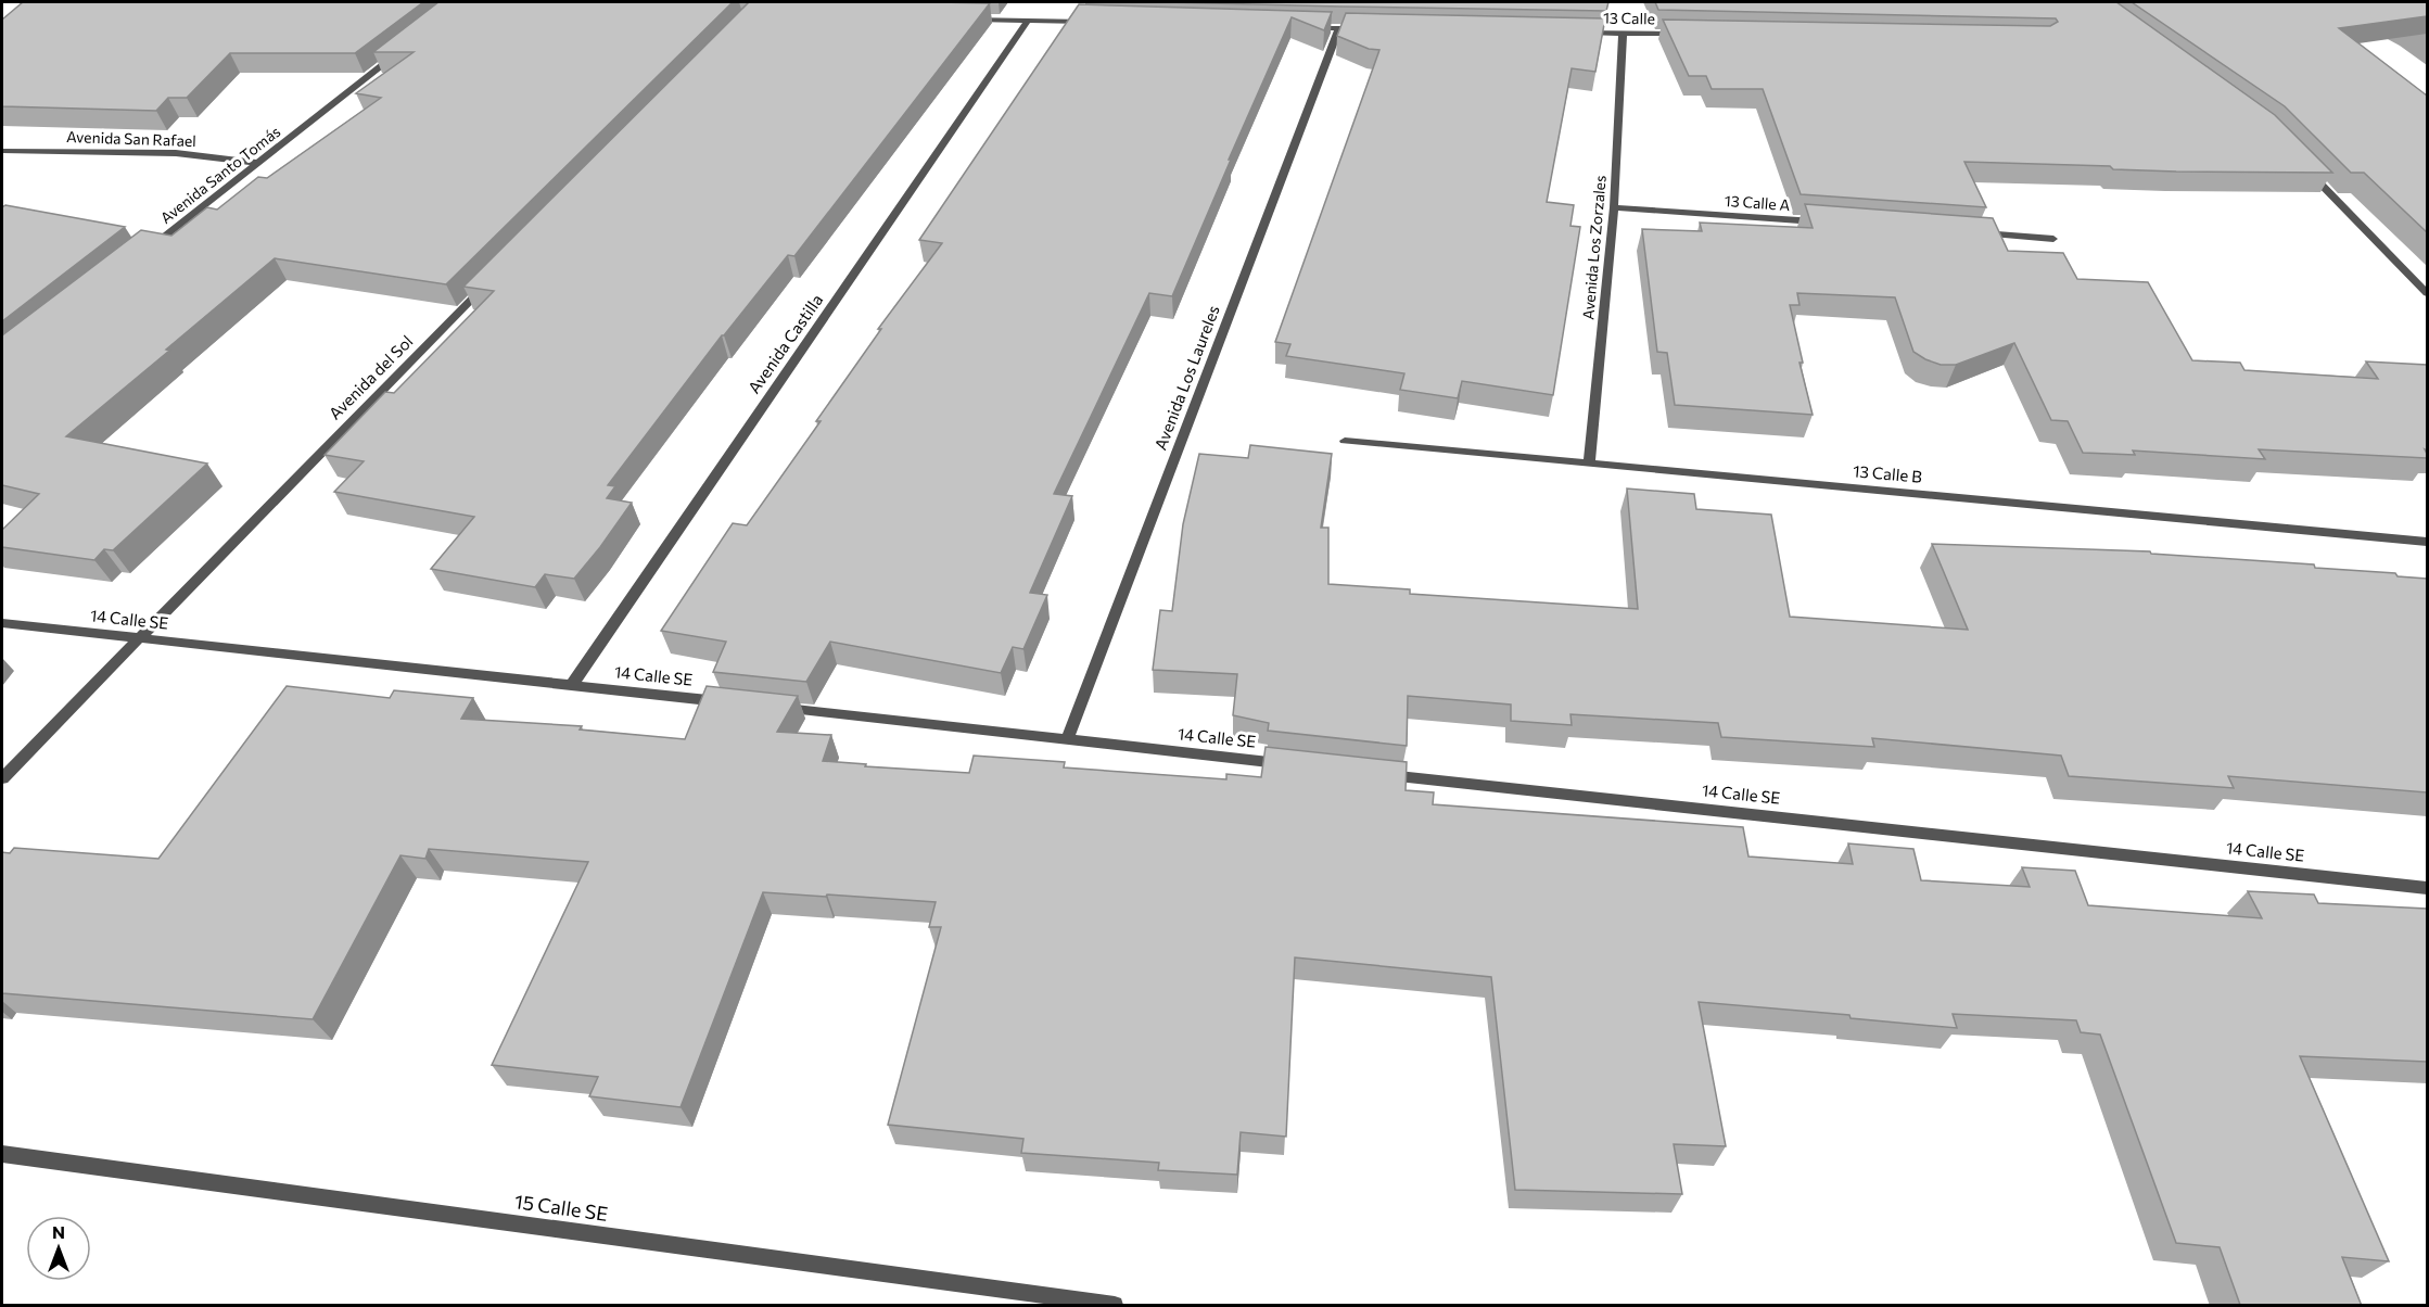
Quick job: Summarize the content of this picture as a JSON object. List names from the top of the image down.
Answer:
{
  "streets": {
    "street": [
      "13 Calle",
      "Avenida San Rafael",
      "Avenida Santo Tomás",
      "13 Calle A",
      "Avenida Los Zorzales",
      "Avenida Castilla",
      "Avenida del Sol",
      "Avenida Los Laureles",
      "13 Calle B",
      "14 Calle SE",
      "15 Calle SE"
    ]
  },
  "crossings": [
    ["13 Calle", "Avenida Los Zorzales"],
    ["Avenida San Rafael", "Avenida Santo Tomás"],
    ["13 Calle A", "Avenida Los Zorzales"],
    ["Avenida Los Zorzales", "13 Calle B"],
    ["Avenida Castilla", "14 Calle SE"],
    ["Avenida del Sol", "14 Calle SE"],
    ["Avenida Los Laureles", "14 Calle SE"]
  ],
  "north": "top"
}
